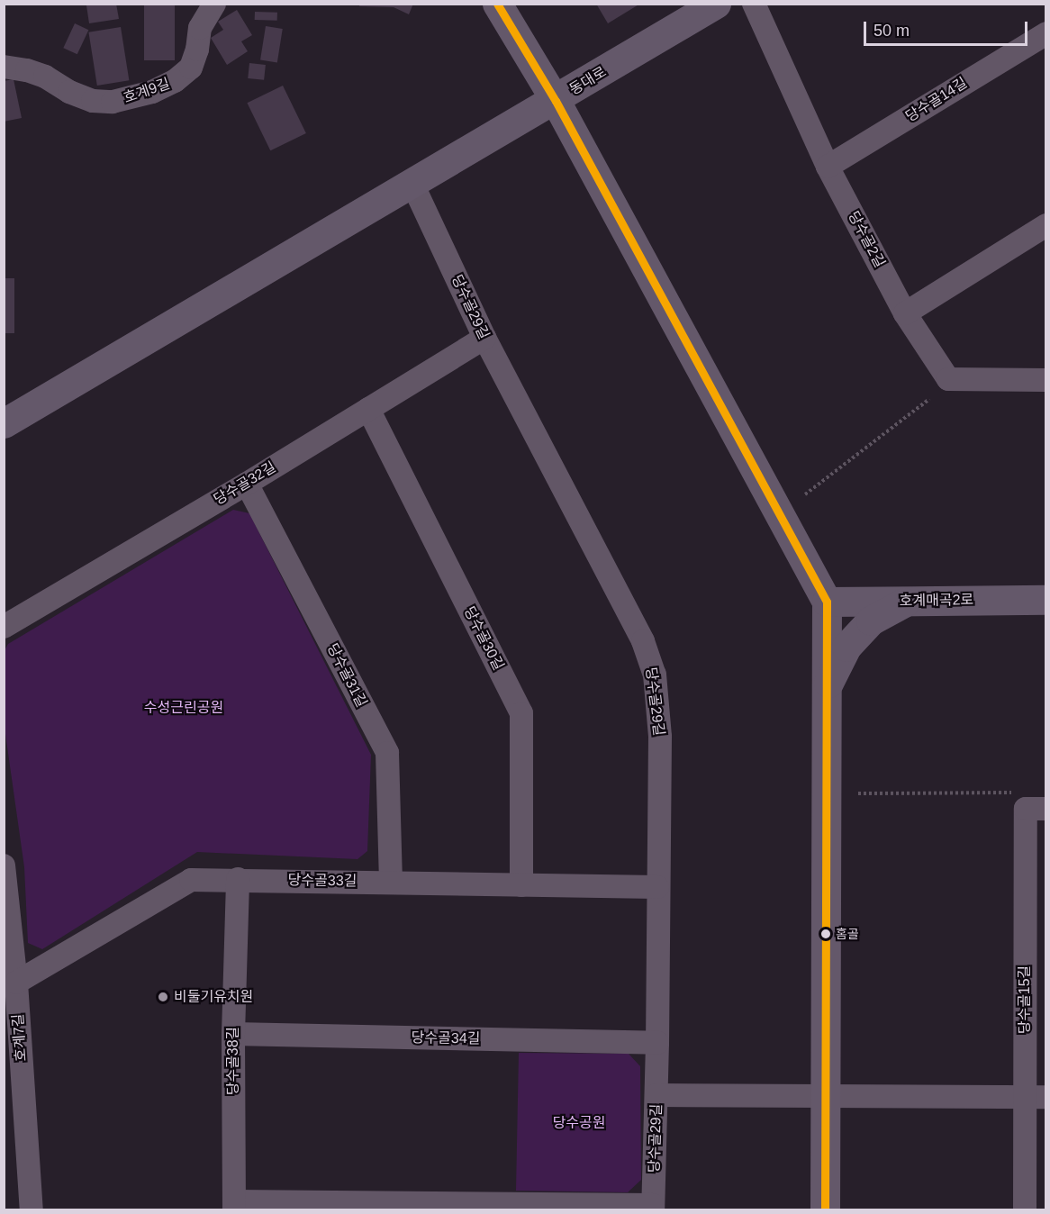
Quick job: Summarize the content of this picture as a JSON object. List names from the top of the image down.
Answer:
{
  "streets": {
    "street": [
      "동대로",
      "호계9길",
      "당수골14길",
      "당수골2길",
      "당수골29길",
      "당수골32길",
      "호계매곡2로",
      "당수골30길",
      "당수골31길",
      "당수골33길",
      "당수골15길",
      "호계7길",
      "당수골34길",
      "당수골38길"
    ]
  },
  "crossings": [
    ["당수골14길", "당수골2길"],
    ["당수골29길", "당수골32길"],
    ["당수골29길", "당수골33길"],
    ["당수골29길", "당수골34길"],
    ["당수골32길", "당수골30길"],
    ["당수골32길", "당수골31길"],
    ["당수골30길", "당수골33길"],
    ["당수골31길", "당수골33길"],
    ["당수골33길", "호계7길"],
    ["당수골33길", "당수골38길"],
    ["당수골34길", "당수골38길"]
  ],
  "parks": ["수성근린공원", "당수공원"],
  "places": ["홈골", "비둘기유치원"],
  "scale_bar": "50 m"
}
